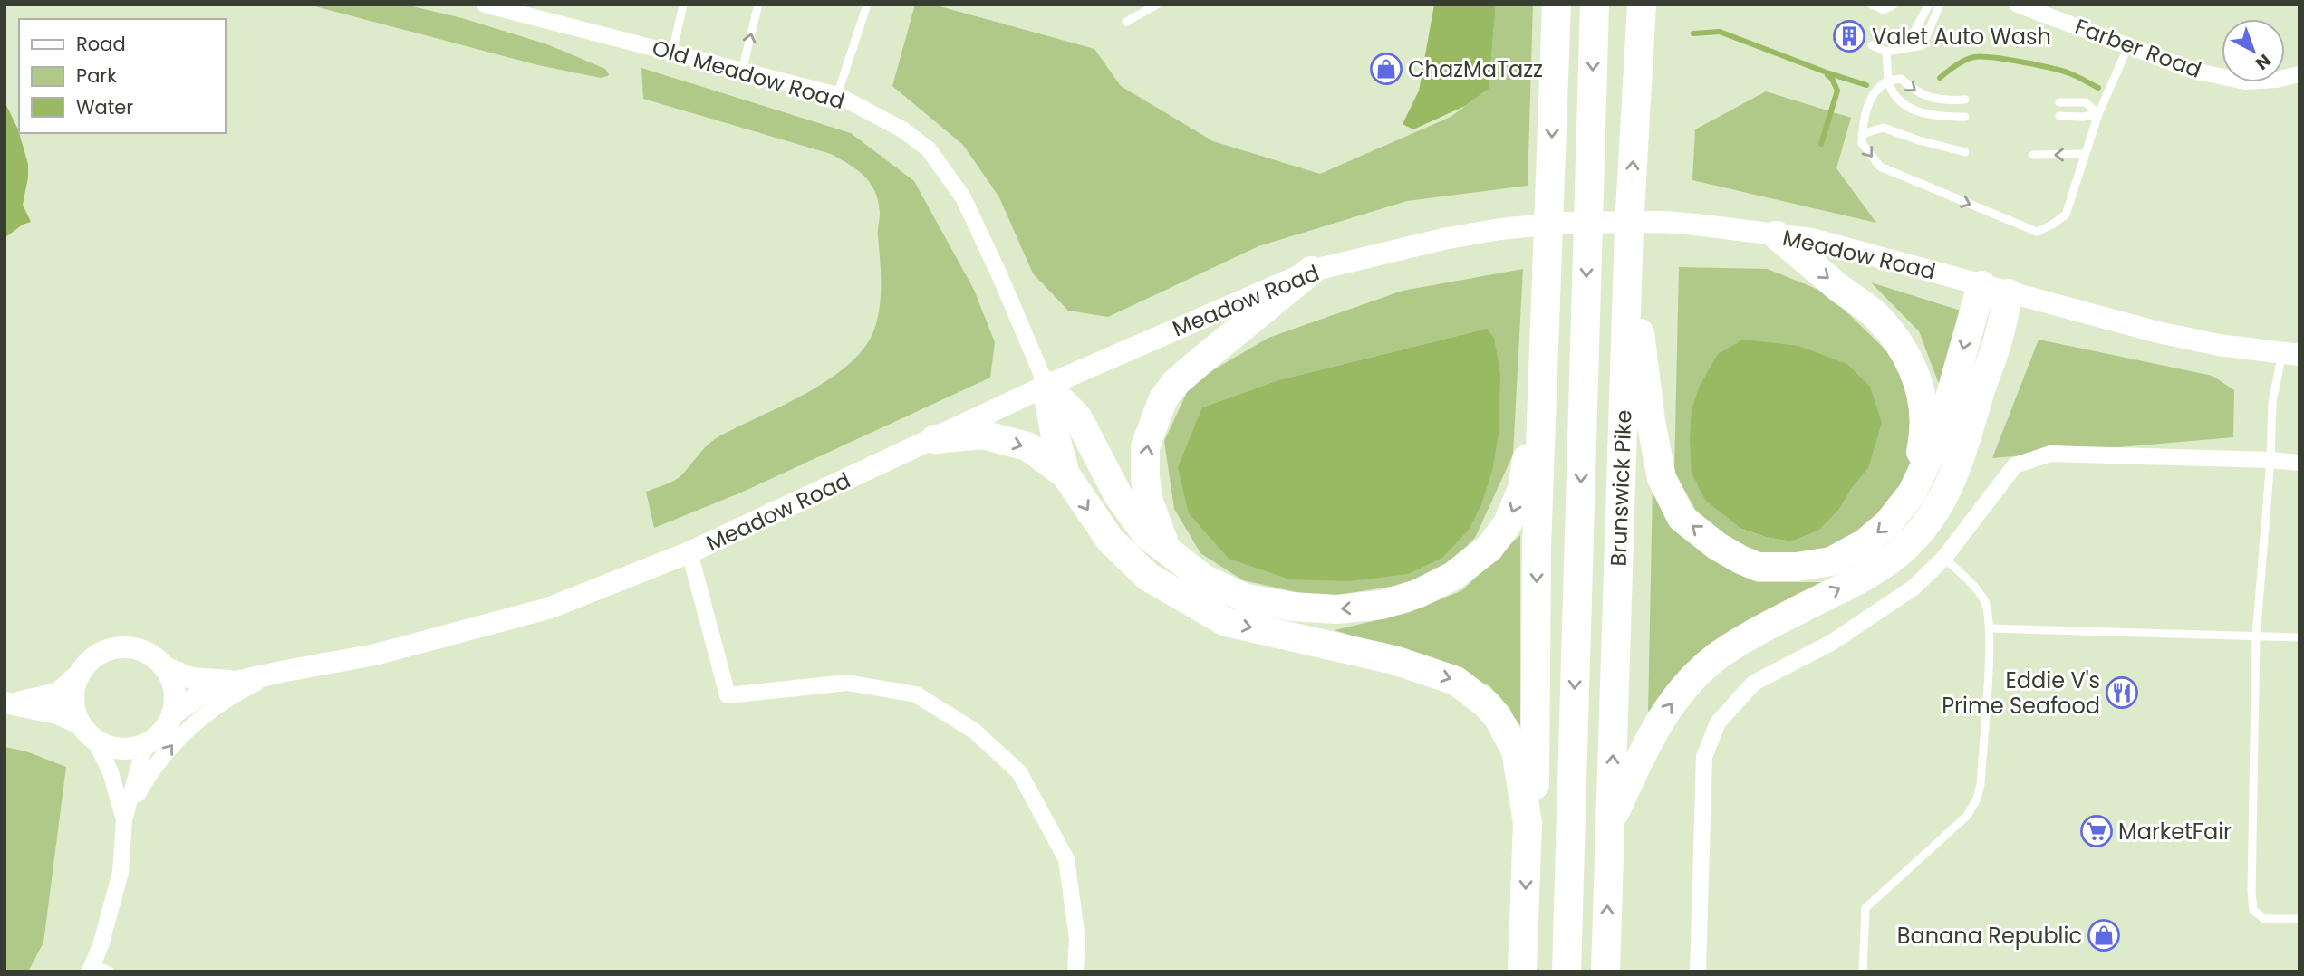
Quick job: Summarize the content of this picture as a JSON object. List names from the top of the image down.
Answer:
{
  "streets": {
    "highway": ["Brunswick Pike"],
    "street": ["Farber Road", "Old Meadow Road", "Meadow Road"]
  },
  "crossings": [
    ["Old Meadow Road", "Meadow Road"]
  ],
  "places": {
    "building": ["Valet Auto Wash"],
    "shop": ["ChazMaTazz", "Banana Republic"],
    "restaurant": ["Eddie V's Prime Seafood"],
    "supermarket": ["MarketFair"]
  },
  "legend": ["Road", "Park", "Water"],
  "north": "bottom right"
}
